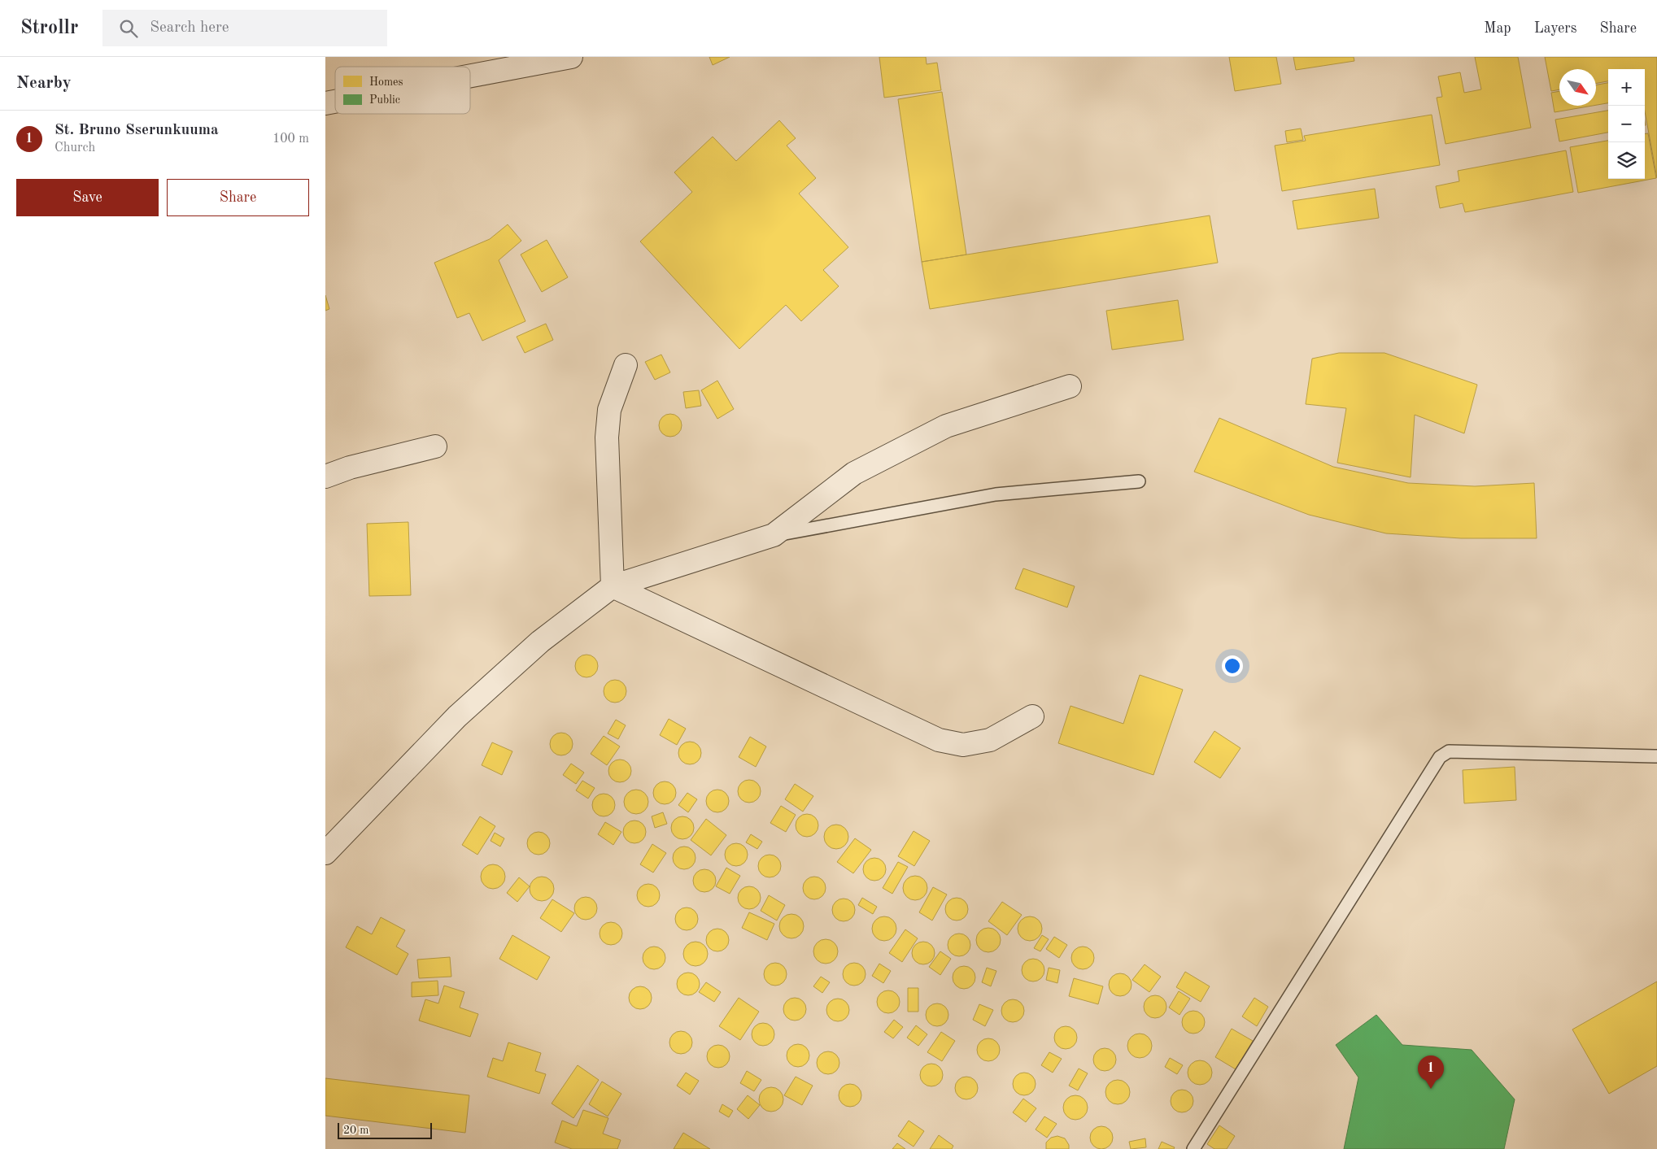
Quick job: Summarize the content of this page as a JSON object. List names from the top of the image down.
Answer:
{
  "legend": ["Homes", "Public"],
  "scale_bar": "20 m",
  "north": "bottom right",
  "page": {
    "header": "Strollr",
    "search": "Search here",
    "nav": ["Map", "Layers", "Share"],
    "heading": "Nearby",
    "map_buttons": ["+", "−"],
    "list": [
      {
        "mark": "1",
        "name": "St. Bruno Sserunkuuma",
        "note": "Church",
        "value": "100 m"
      }
    ],
    "buttons": ["Save", "Share"],
    "pins": "1",
    "scale": "20 m"
  }
}
